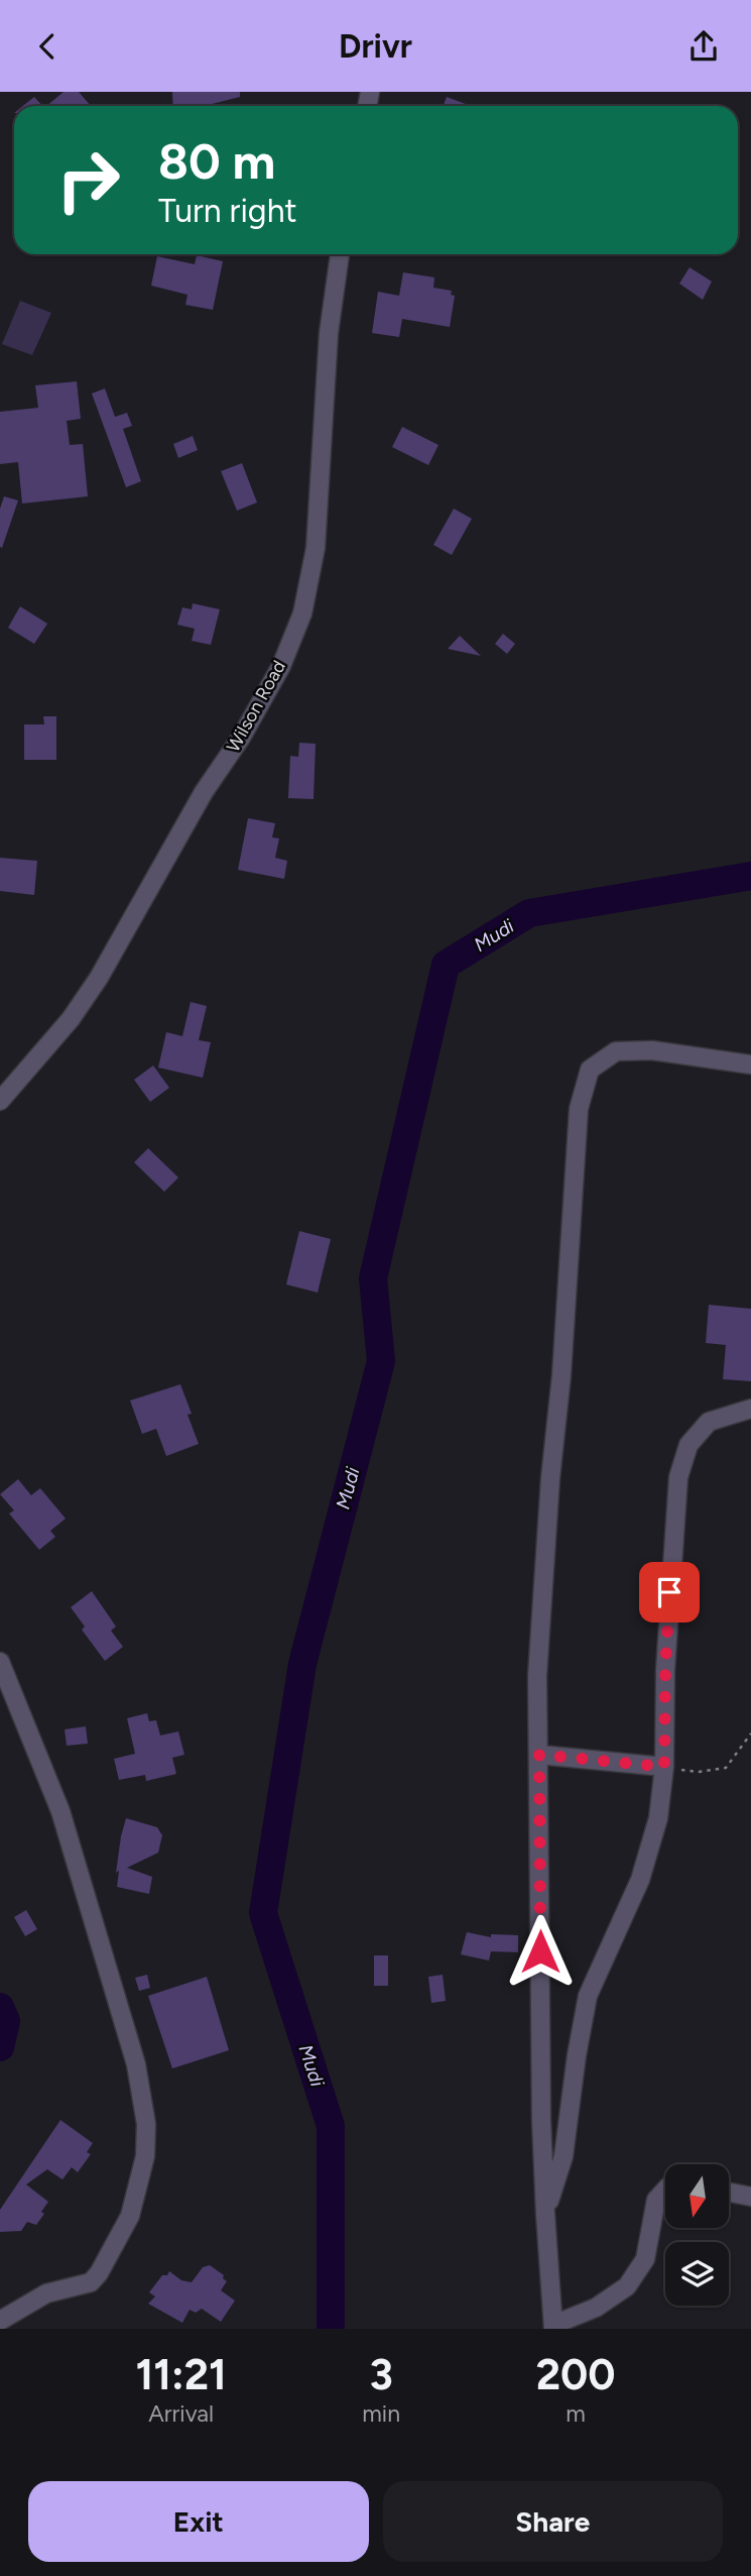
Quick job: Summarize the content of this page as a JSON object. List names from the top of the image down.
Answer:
{
  "streets": {
    "street": ["Wilson Road"]
  },
  "water": ["Mudi"],
  "north": "bottom",
  "page": {
    "header": "Drivr",
    "turn": ["80 m", "Turn right"],
    "eta": [
      "11:21",
      "Arrival",
      "3",
      "min",
      "200",
      "m"
    ],
    "buttons": ["Exit", "Share"]
  }
}
